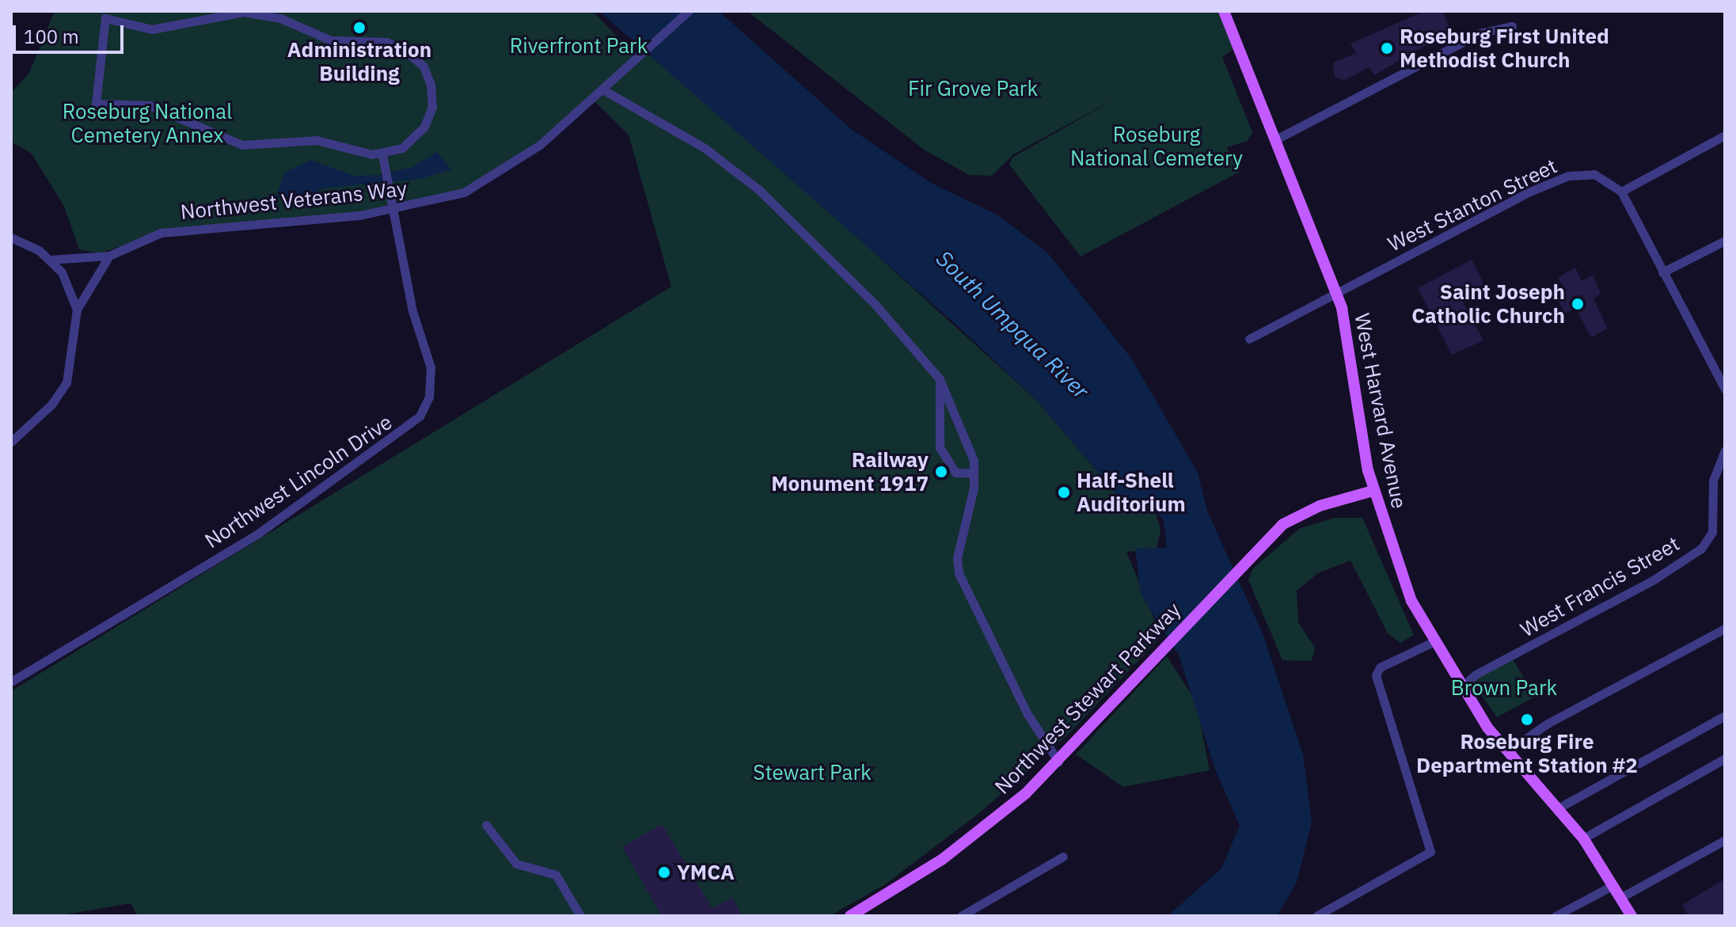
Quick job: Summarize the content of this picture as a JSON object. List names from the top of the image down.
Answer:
{
  "streets": {
    "main road": ["West Harvard Avenue", "Northwest Stewart Parkway"],
    "street": [
      "Northwest Veterans Way",
      "West Stanton Street",
      "Northwest Lincoln Drive",
      "West Francis Street"
    ]
  },
  "crossings": [
    ["Northwest Veterans Way", "Northwest Lincoln Drive"],
    ["West Stanton Street", "West Harvard Avenue"],
    ["West Harvard Avenue", "West Francis Street"],
    ["West Harvard Avenue", "Northwest Stewart Parkway"]
  ],
  "water": ["South Umpqua River"],
  "parks": [
    "Riverfront Park",
    "Fir Grove Park",
    "Roseburg National Cemetery Annex",
    "Roseburg National Cemetery",
    "Brown Park",
    "Stewart Park"
  ],
  "places": [
    "Administration Building",
    "Roseburg First United Methodist Church",
    "Saint Joseph Catholic Church",
    "Railway Monument 1917",
    "Half-Shell Auditorium",
    "Roseburg Fire Department Station #2",
    "YMCA"
  ],
  "scale_bar": "100 m"
}
